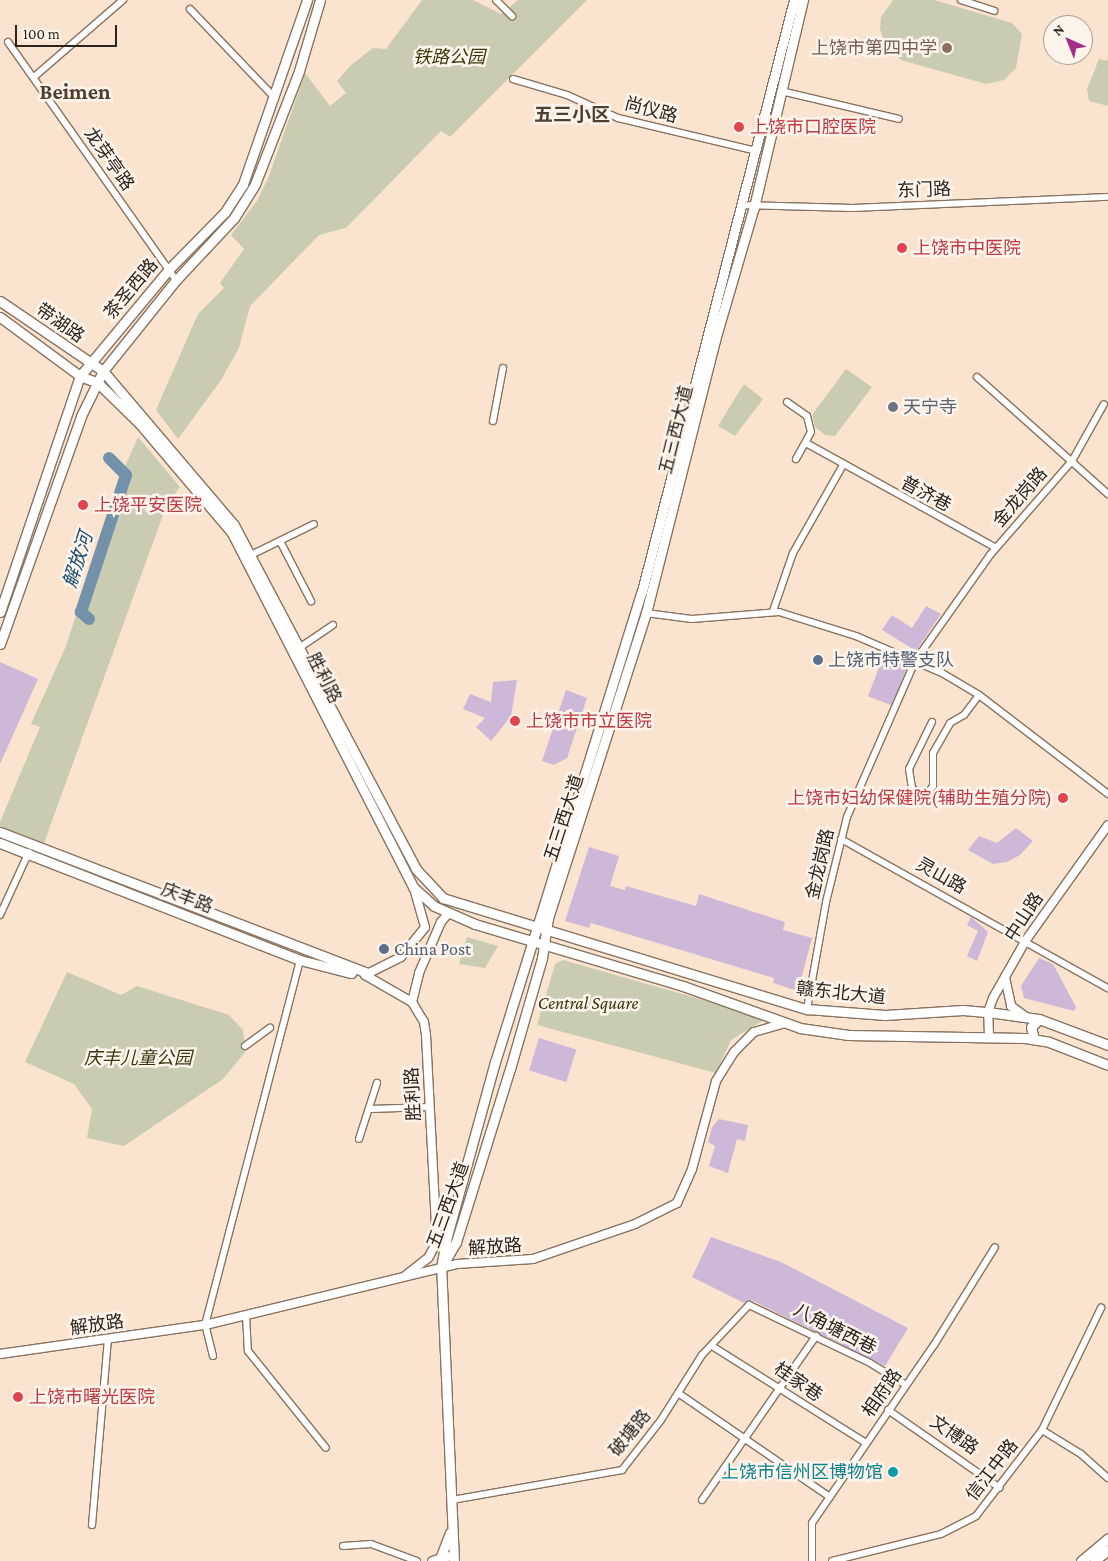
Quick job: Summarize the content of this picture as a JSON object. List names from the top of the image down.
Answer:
{
  "streets": {
    "main road": [
      "茶圣西路",
      "带湖路",
      "五三西大道",
      "胜利路",
      "庆丰路",
      "赣东北大道"
    ],
    "street": [
      "尚仪路",
      "龙芽亭路",
      "东门路",
      "普济巷",
      "金龙岗路",
      "灵山路",
      "中山路",
      "解放路",
      "八角塘西巷",
      "桂家巷",
      "相府路",
      "破塘路",
      "文博路",
      "信江中路"
    ]
  },
  "crossings": [
    ["尚仪路", "五三西大道"],
    ["龙芽亭路", "茶圣西路"],
    ["东门路", "五三西大道"],
    ["茶圣西路", "带湖路"],
    ["茶圣西路", "胜利路"],
    ["带湖路", "胜利路"],
    ["五三西大道", "胜利路"],
    ["五三西大道", "赣东北大道"],
    ["五三西大道", "解放路"],
    ["普济巷", "金龙岗路"],
    ["金龙岗路", "灵山路"],
    ["金龙岗路", "赣东北大道"],
    ["胜利路", "庆丰路"],
    ["胜利路", "中山路"],
    ["胜利路", "赣东北大道"],
    ["胜利路", "解放路"],
    ["灵山路", "中山路"],
    ["中山路", "赣东北大道"],
    ["八角塘西巷", "相府路"],
    ["八角塘西巷", "破塘路"],
    ["桂家巷", "相府路"],
    ["桂家巷", "破塘路"],
    ["相府路", "文博路"],
    ["文博路", "信江中路"]
  ],
  "districts": ["Beimen", "五三小区"],
  "water": ["解放河"],
  "parks": ["铁路公园", "Central Square", "庆丰儿童公园"],
  "places": [
    "上饶市第四中学",
    "上饶市口腔医院",
    "上饶市中医院",
    "天宁寺",
    "上饶平安医院",
    "上饶市特警支队",
    "上饶市市立医院",
    "上饶市妇幼保健院(辅助生殖分院)",
    "China Post",
    "上饶市曙光医院",
    "上饶市信州区博物馆"
  ],
  "scale_bar": "100 m",
  "north": "top left"
}
